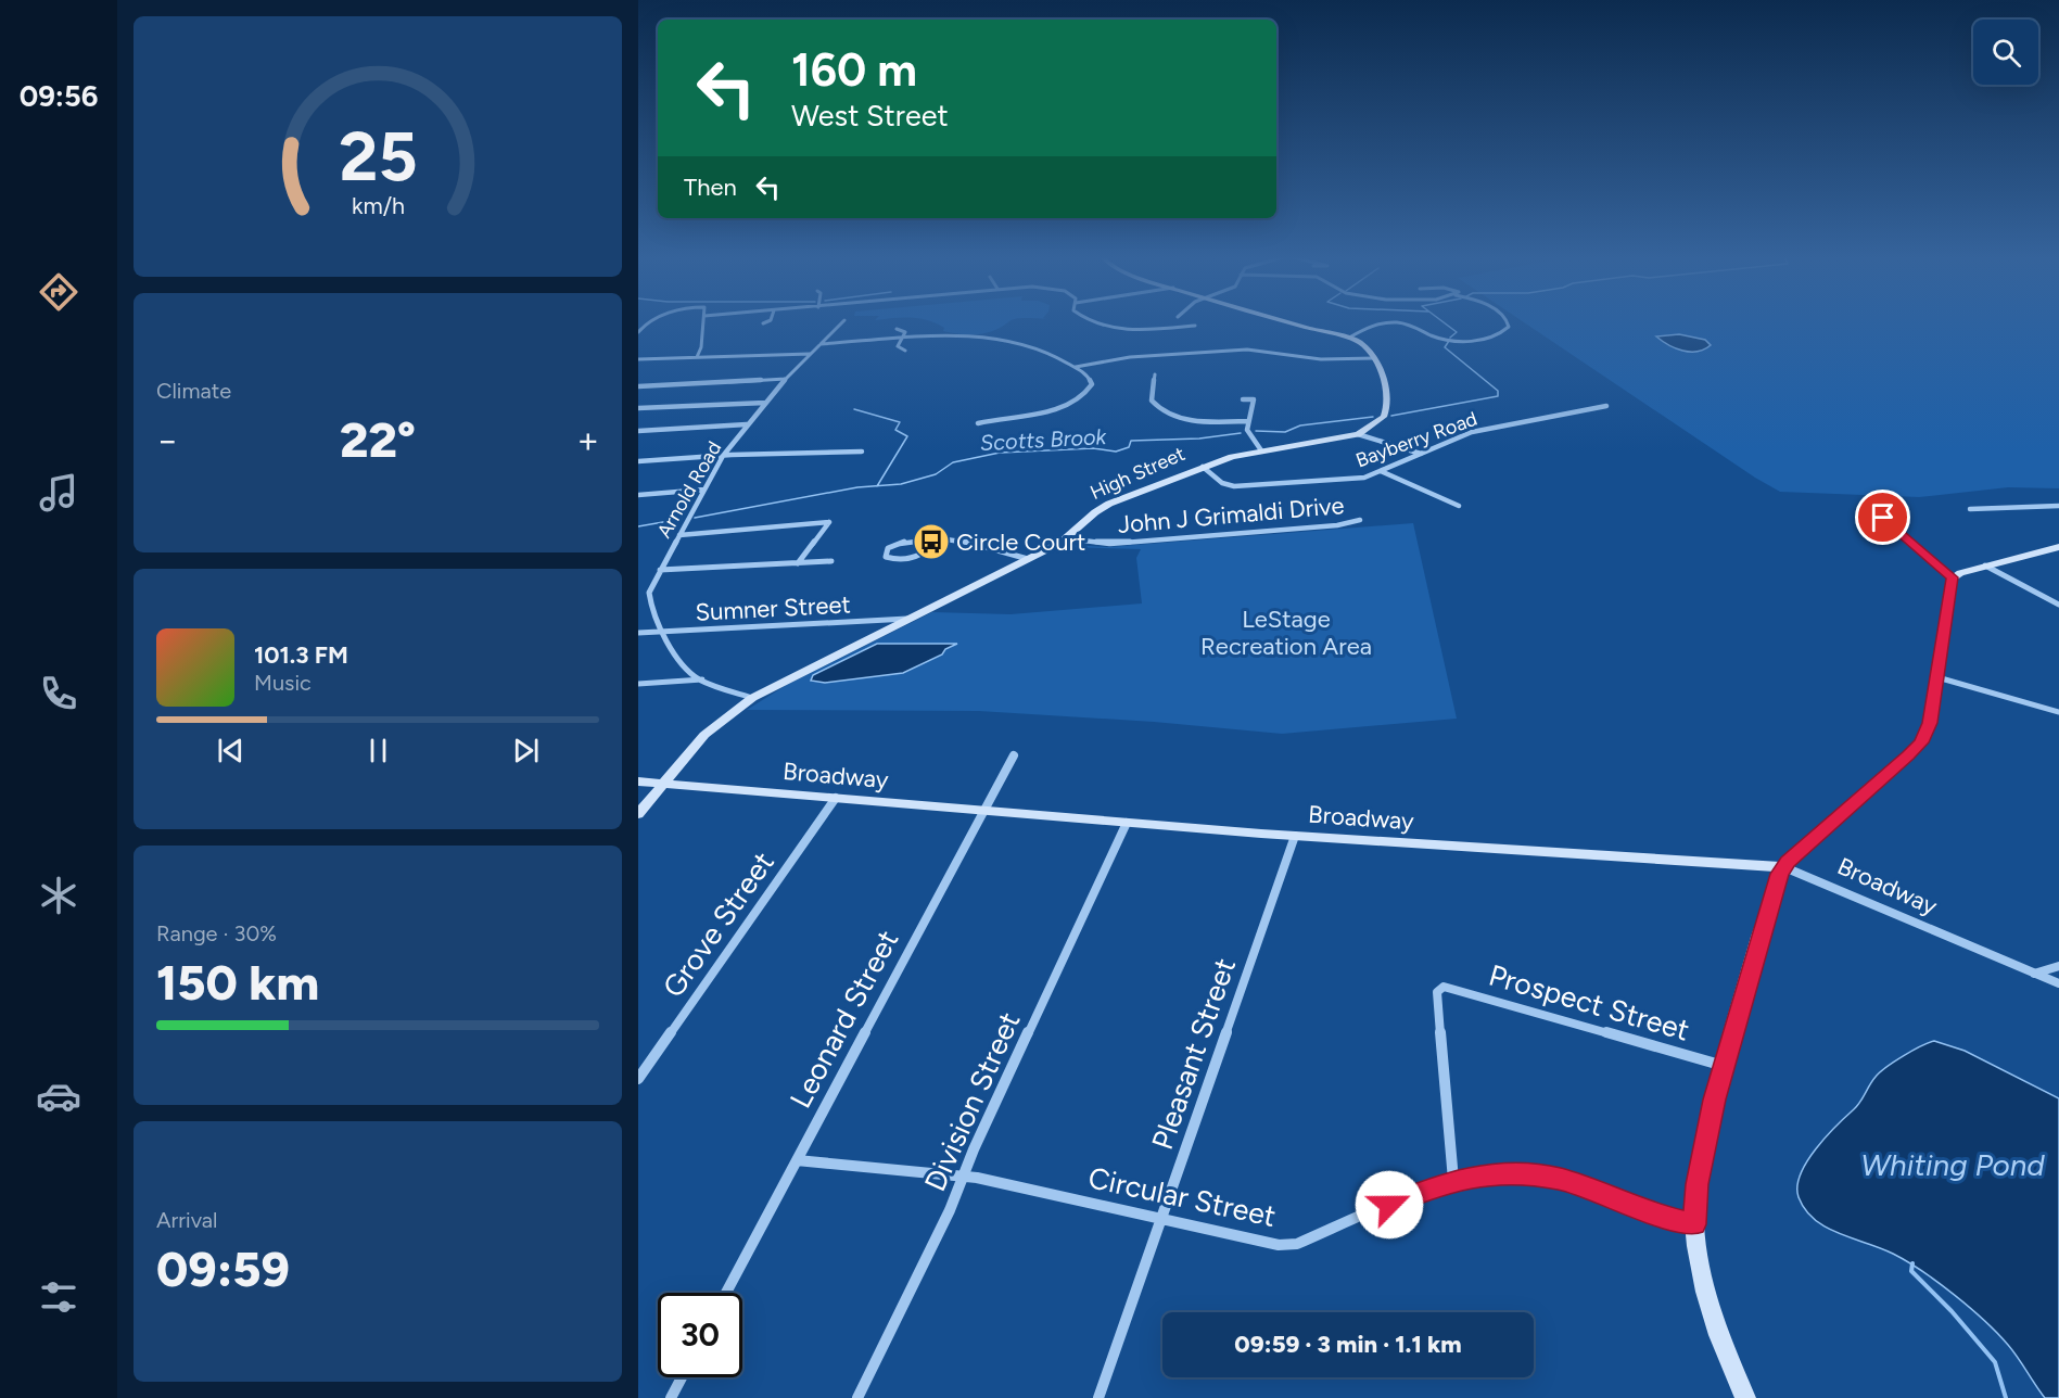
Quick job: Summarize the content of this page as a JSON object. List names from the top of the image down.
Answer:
{
  "streets": {
    "street": [
      "Bayberry Road",
      "High Street",
      "Arnold Road",
      "John J Grimaldi Drive",
      "Sumner Street",
      "Broadway",
      "Grove Street",
      "Prospect Street",
      "Leonard Street",
      "Pleasant Street",
      "Division Street",
      "Circular Street"
    ]
  },
  "crossings": [
    ["Bayberry Road", "High Street"],
    ["High Street", "Arnold Road"],
    ["High Street", "John J Grimaldi Drive"],
    ["High Street", "Sumner Street"],
    ["High Street", "Broadway"],
    ["Arnold Road", "Sumner Street"],
    ["Broadway", "Grove Street"],
    ["Broadway", "Leonard Street"],
    ["Broadway", "Pleasant Street"],
    ["Broadway", "Division Street"],
    ["Prospect Street", "Circular Street"],
    ["Leonard Street", "Circular Street"],
    ["Pleasant Street", "Circular Street"],
    ["Division Street", "Circular Street"]
  ],
  "water": ["Scotts Brook", "Whiting Pond"],
  "parks": ["LeStage Recreation Area"],
  "places": {
    "bus stop": ["Circle Court"]
  },
  "page": {
    "tabs": "09:56",
    "turn": ["160 m", "West Street"],
    "then": "Then",
    "tile": [
      "Climate",
      ["Range · 30%", "150 km"],
      ["Arrival", "09:59"]
    ],
    "heat": ["−", "22°", "+"],
    "song": ["101.3 FM", "Music"],
    "limit": "30",
    "trip": "09:59 · 3 min · 1.1 km",
    "gauge": ["25", "km/h"]
  }
}
